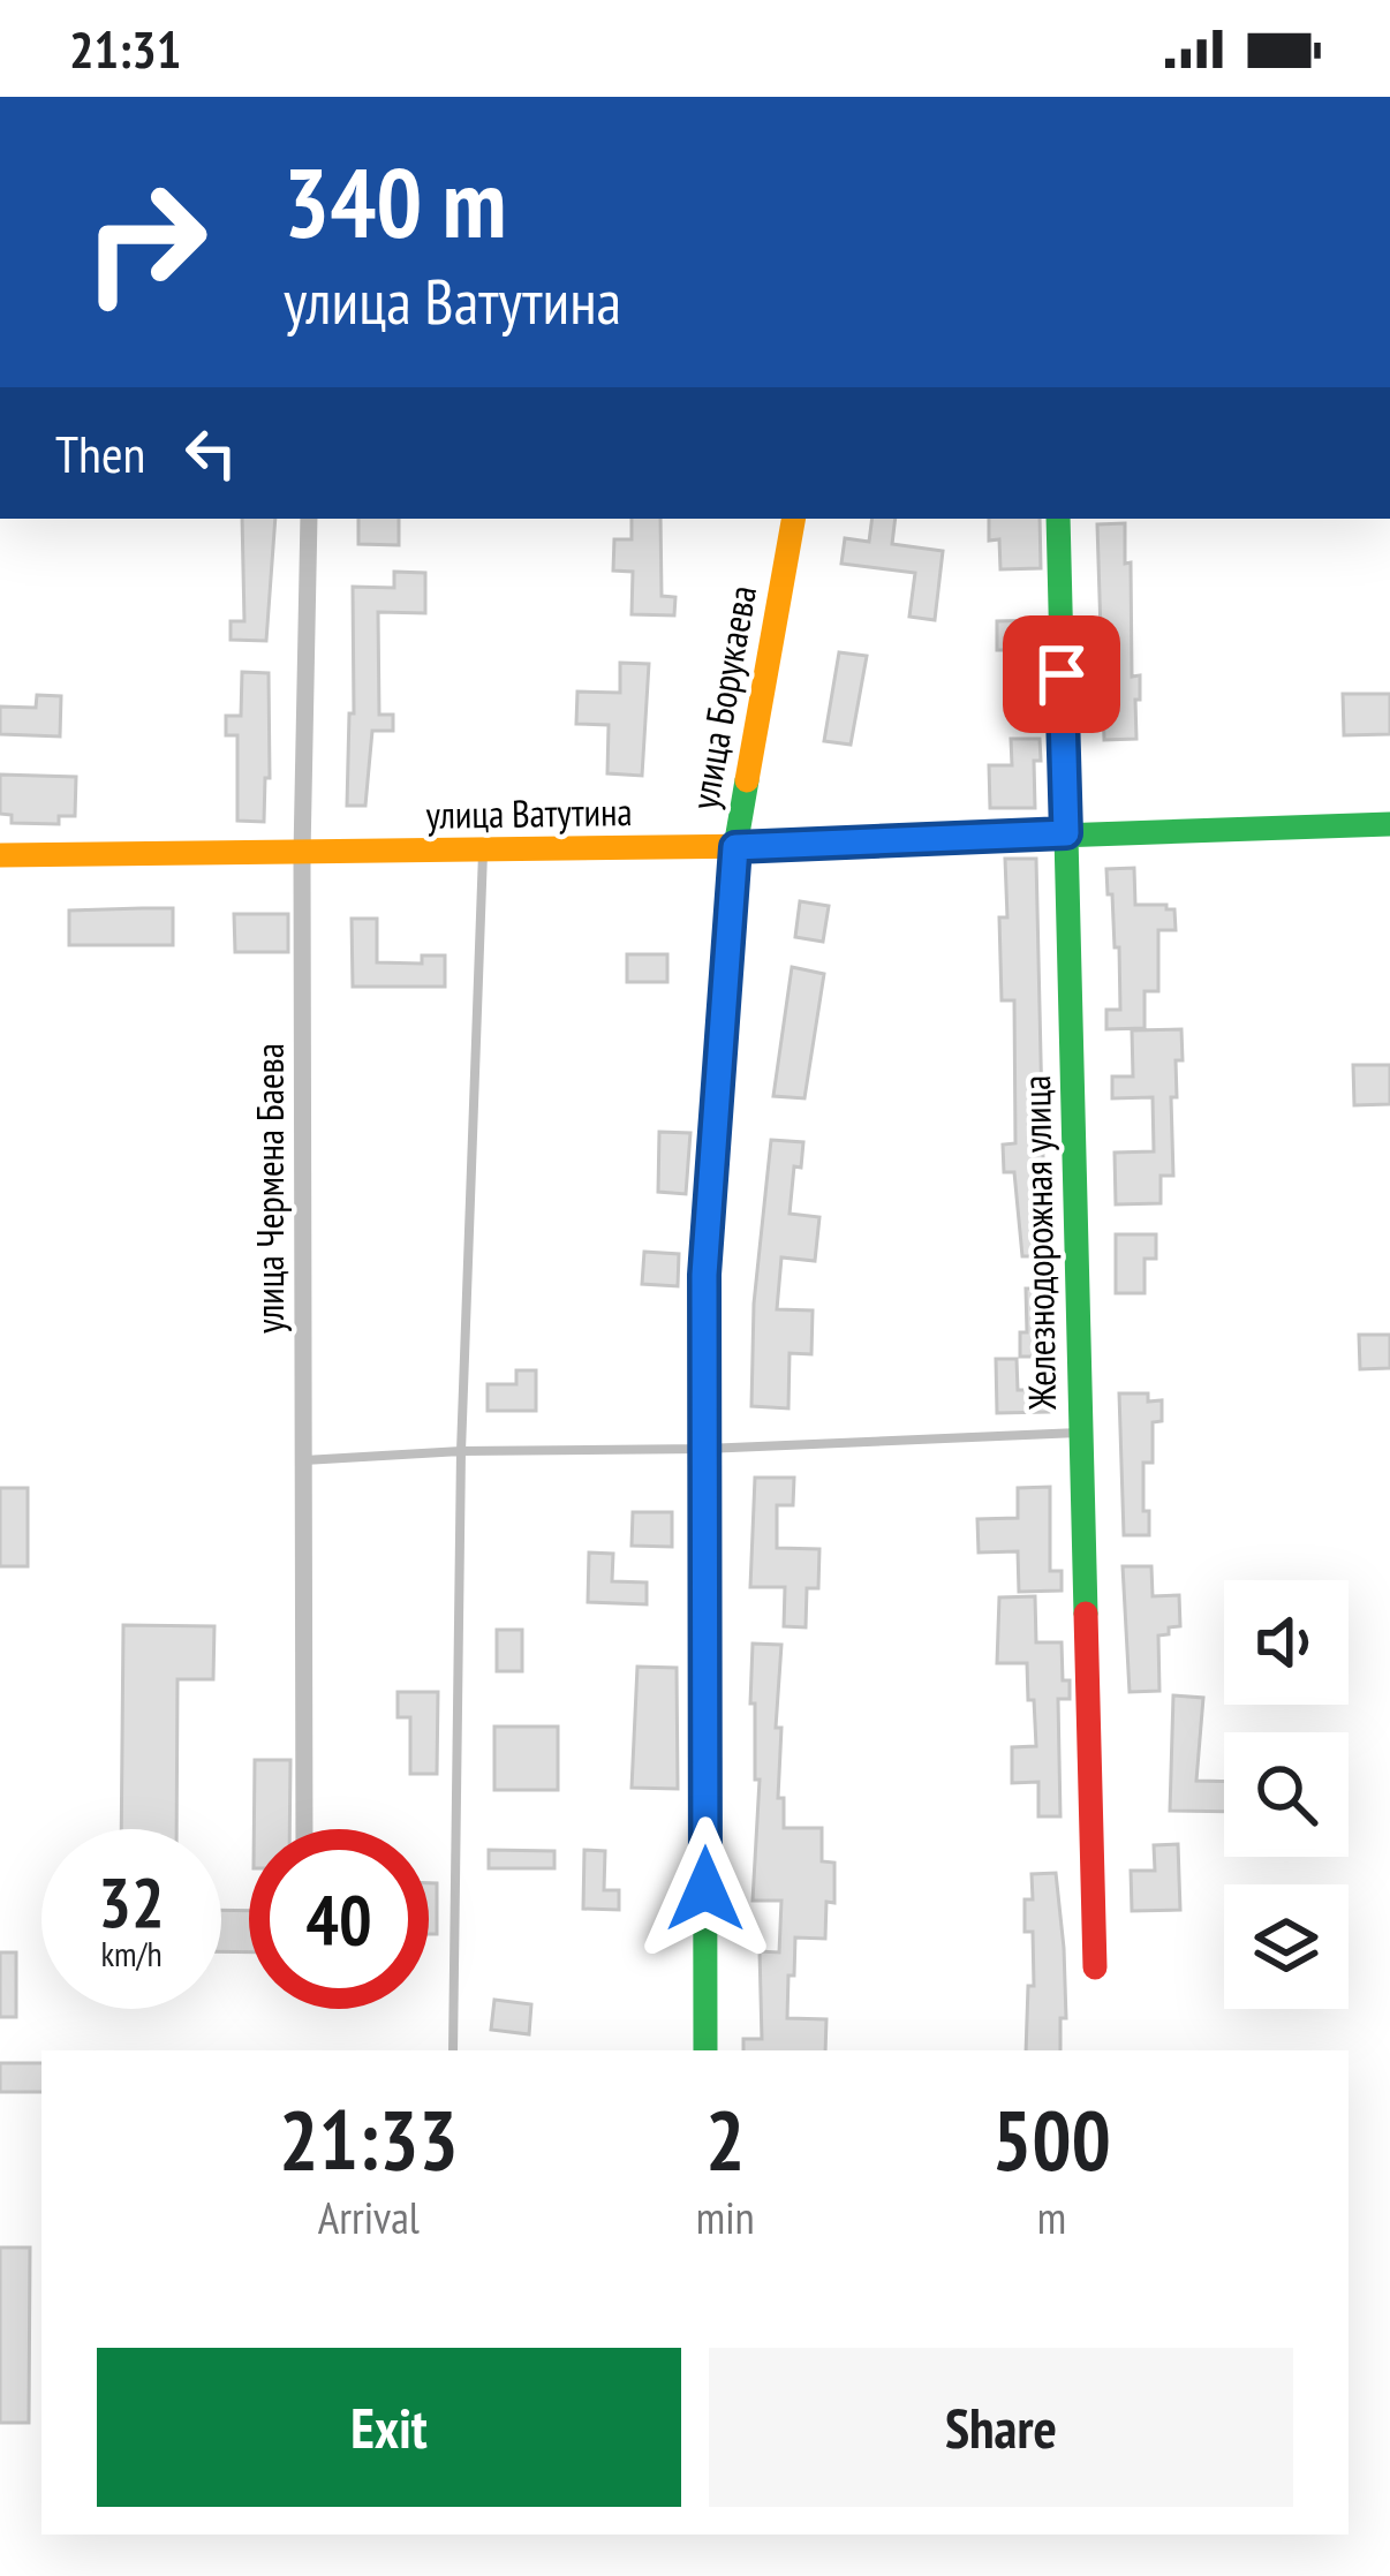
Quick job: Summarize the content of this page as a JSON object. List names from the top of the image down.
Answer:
{
  "streets": {
    "street": [
      "улица Борукаева",
      "улица Ватутина",
      "улица Чермена Баева",
      "Железнодорожная улица"
    ]
  },
  "crossings": [
    ["улица Борукаева", "улица Ватутина"],
    ["улица Ватутина", "улица Чермена Баева"],
    ["улица Ватутина", "Железнодорожная улица"]
  ],
  "page": {
    "status": "21:31",
    "turn": ["340 m", "улица Ватутина"],
    "then": "Then",
    "speed": "32 km/h",
    "limit": "40",
    "eta": [
      "21:33",
      "Arrival",
      "2",
      "min",
      "500",
      "m"
    ],
    "buttons": ["Exit", "Share"]
  }
}
